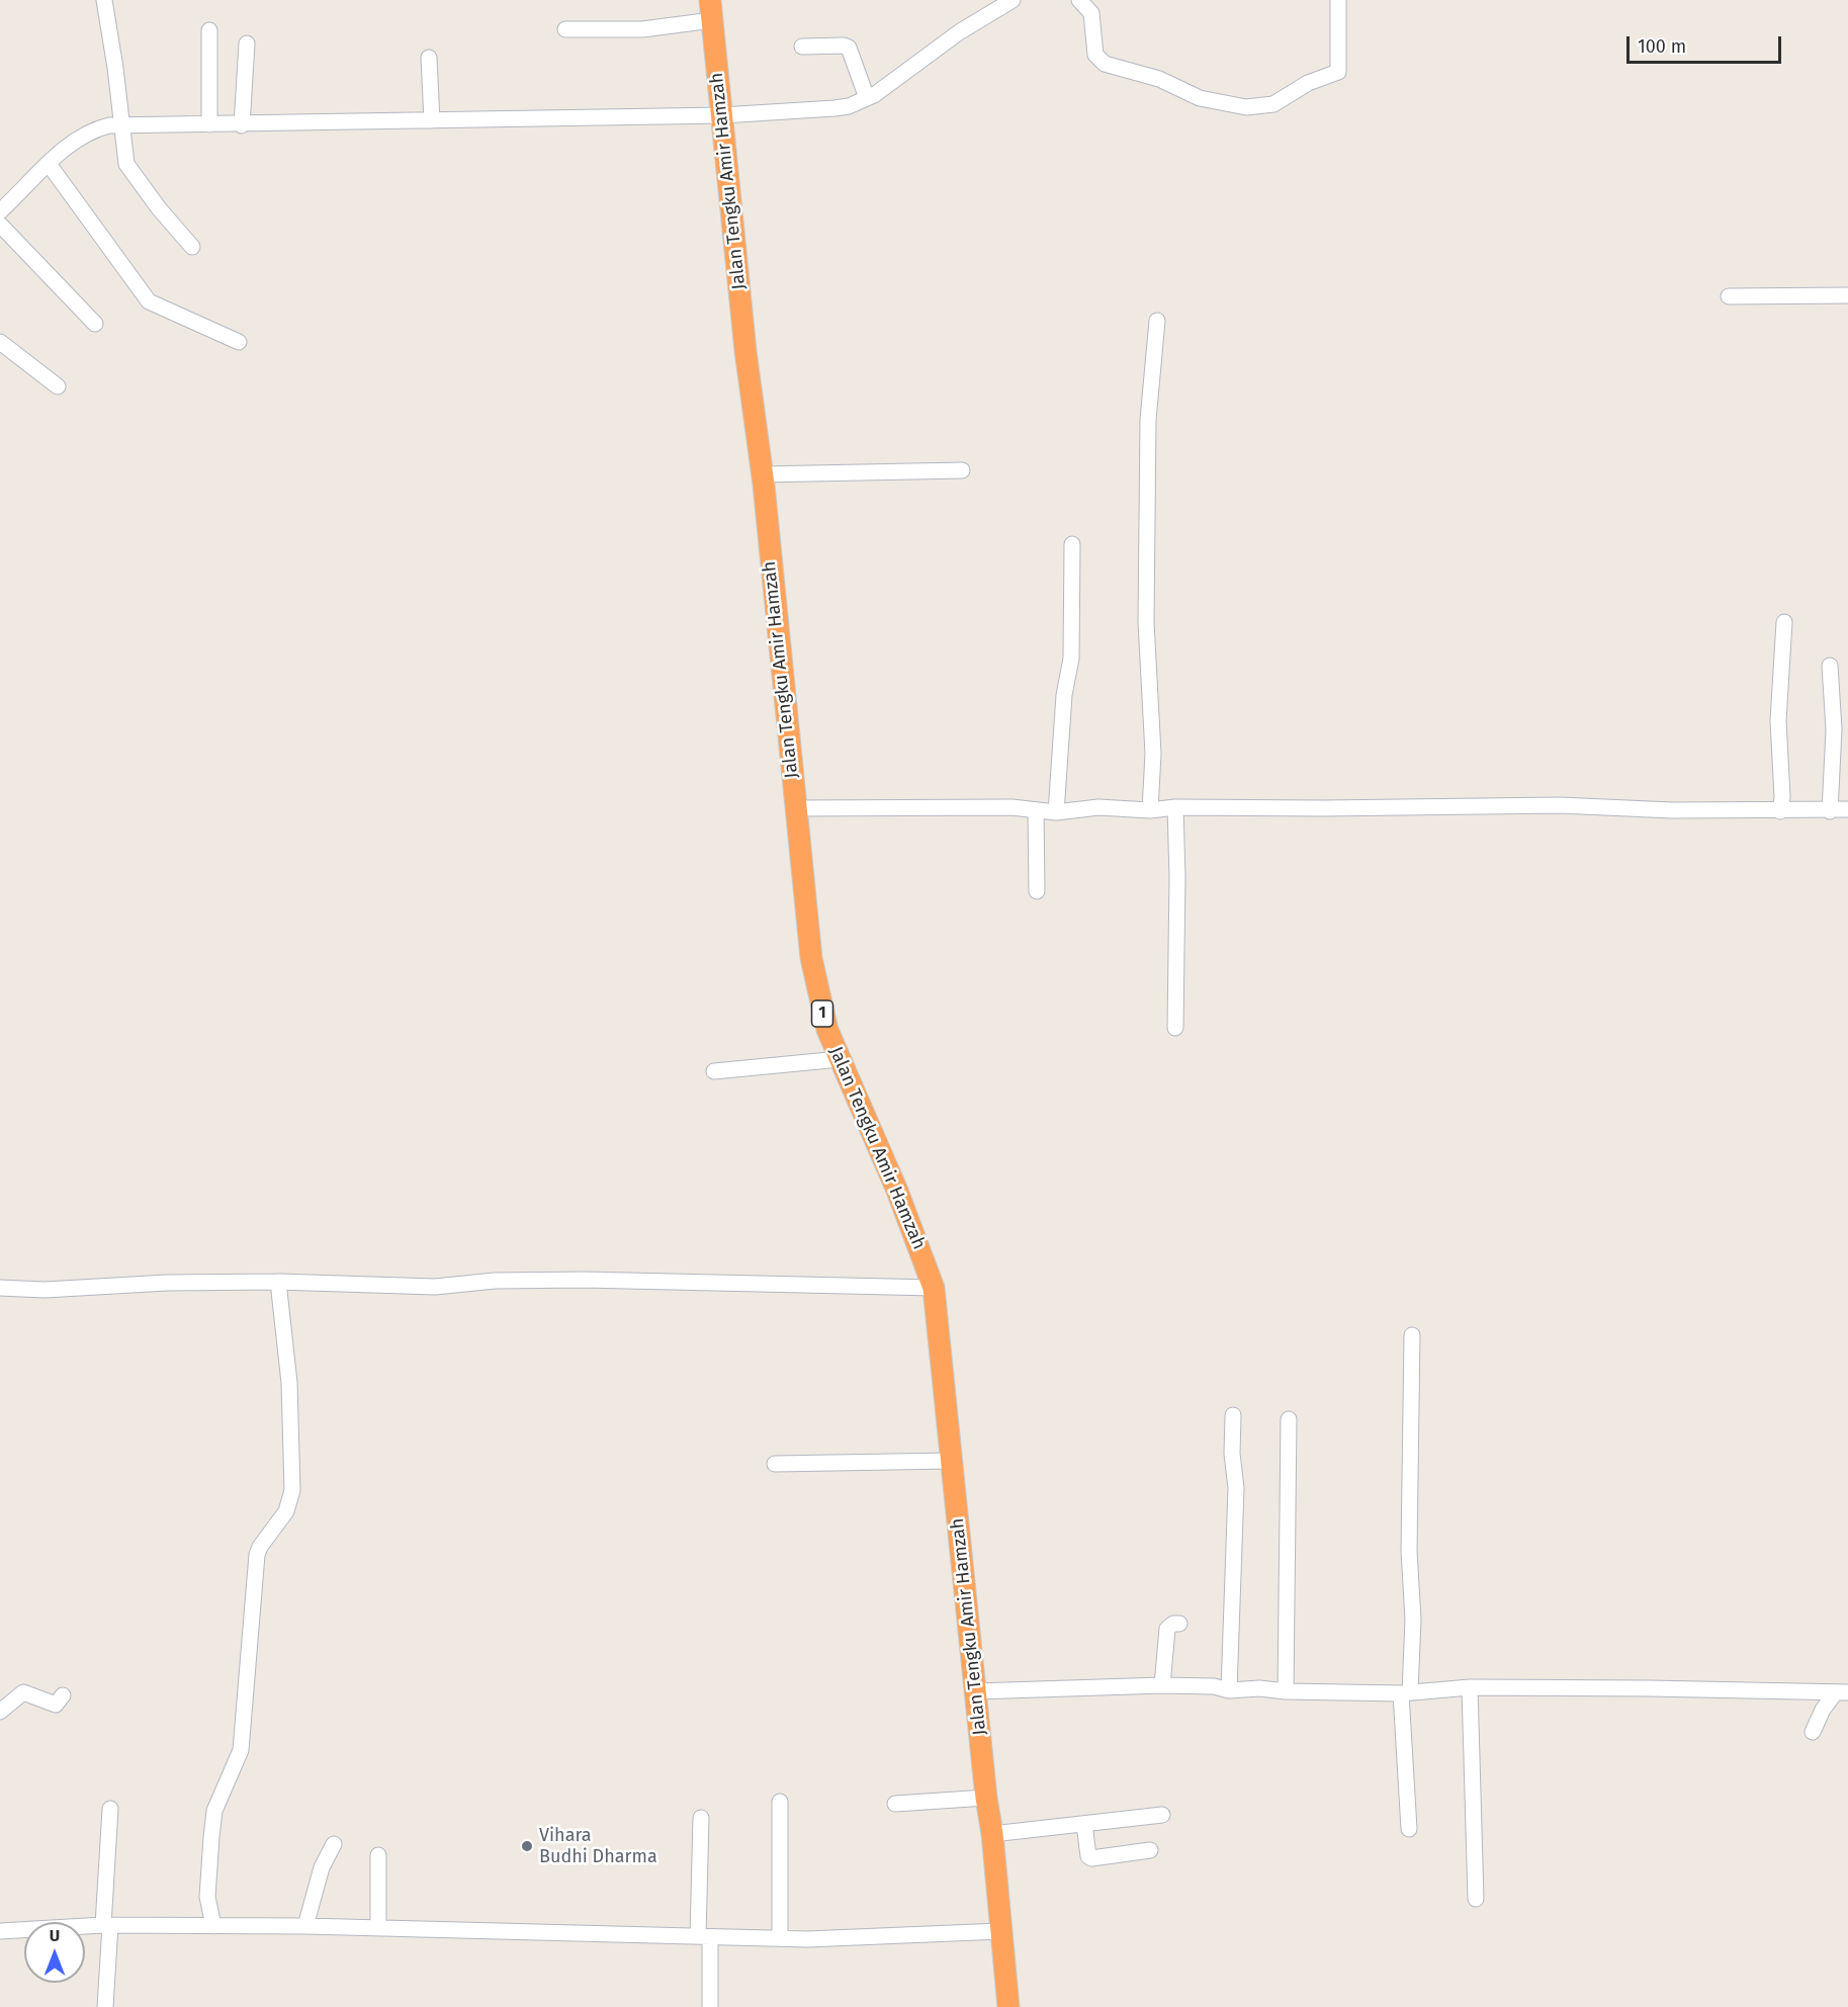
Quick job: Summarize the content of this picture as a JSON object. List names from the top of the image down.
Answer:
{
  "streets": {
    "highway": ["Jalan Tengku Amir Hamzah", "1"]
  },
  "places": ["Vihara Budhi Dharma"],
  "scale_bar": "100 m",
  "north": "top"
}
